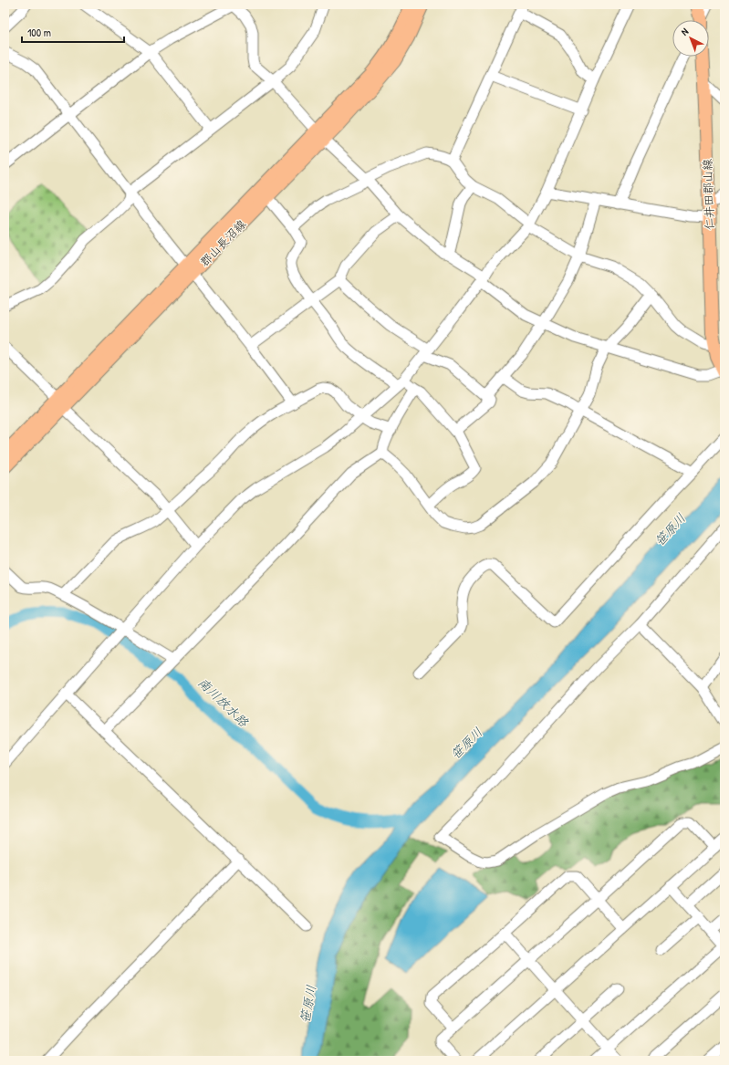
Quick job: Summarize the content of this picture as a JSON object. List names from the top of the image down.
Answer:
{
  "streets": {
    "main road": ["仁井田郡山線", "郡山長沼線"]
  },
  "water": ["笹原川", "南川放水路"],
  "scale_bar": "100 m",
  "north": "top left"
}
